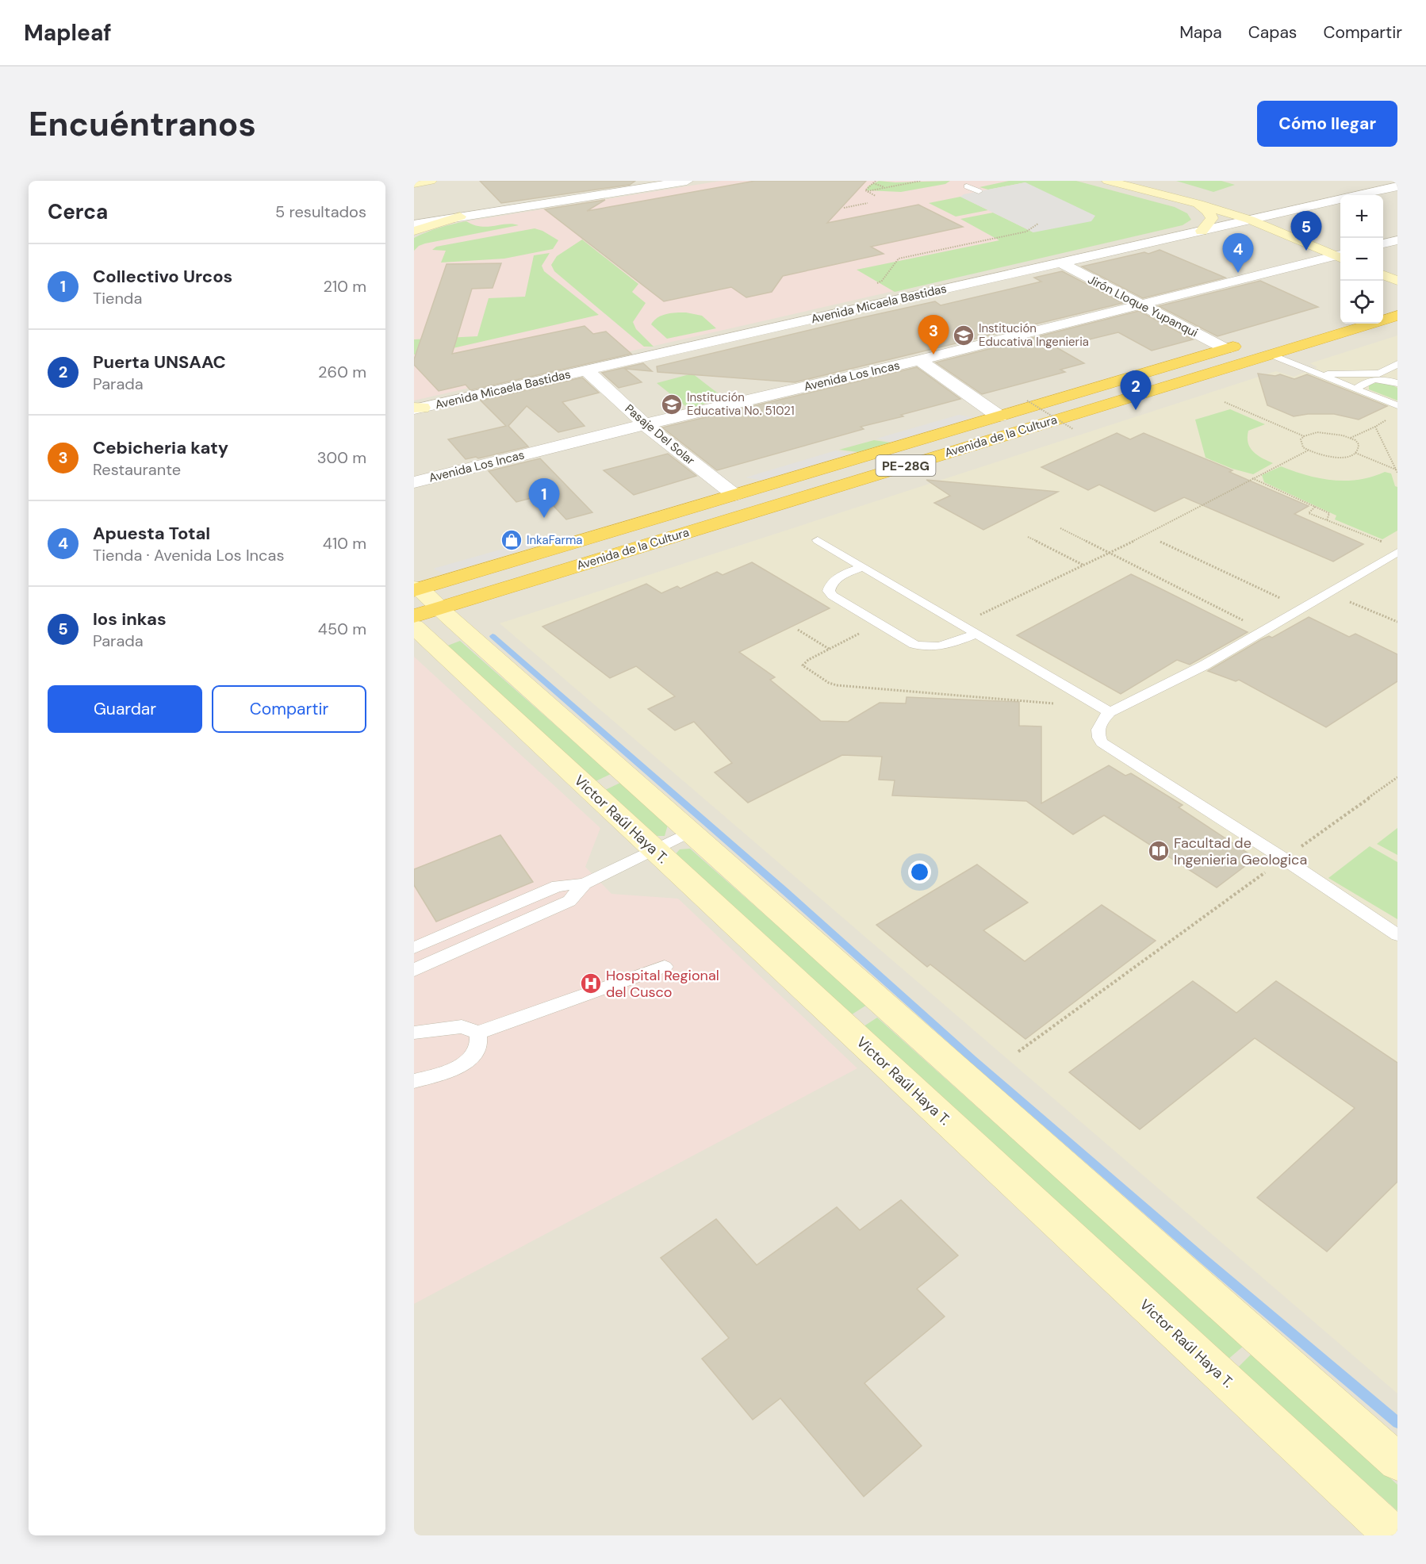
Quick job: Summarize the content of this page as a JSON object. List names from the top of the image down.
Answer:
{
  "streets": {
    "highway": ["Avenida de la Cultura", "PE-28G"],
    "street": [
      "Avenida Micaela Bastidas",
      "Jirón Lloque Yupanqui",
      "Avenida Los Incas",
      "Pasaje Del Solar",
      "Victor Raúl Haya T."
    ]
  },
  "crossings": [
    ["Avenida Micaela Bastidas", "Jirón Lloque Yupanqui"],
    ["Avenida Micaela Bastidas", "Pasaje Del Solar"],
    ["Jirón Lloque Yupanqui", "Avenida Los Incas"],
    ["Jirón Lloque Yupanqui", "Avenida de la Cultura"],
    ["Avenida Los Incas", "Pasaje Del Solar"],
    ["Pasaje Del Solar", "Avenida de la Cultura"]
  ],
  "places": {
    "school or university": ["Institución Educativa Ingenieria", "Institución Educativa No. 51021"],
    "shop": ["InkaFarma"],
    "library": ["Facultad de Ingenieria Geologica"],
    "hospital": ["Hospital Regional del Cusco"]
  },
  "page": {
    "header": "Mapleaf",
    "nav": ["Mapa", "Capas", "Compartir"],
    "buttons": [
      "Cómo llegar",
      ["Guardar", "Compartir"]
    ],
    "title": "Encuéntranos",
    "heading": ["Cerca", "5 resultados"],
    "map_buttons": ["+", "−"],
    "pins": [
      "5",
      "4",
      "3",
      "2",
      "1"
    ],
    "list": [
      {
        "mark": "1",
        "name": "Collectivo Urcos",
        "note": "Tienda",
        "value": "210 m"
      },
      {
        "mark": "2",
        "name": "Puerta UNSAAC",
        "note": "Parada",
        "value": "260 m"
      },
      {
        "mark": "3",
        "name": "Cebicheria katy",
        "note": "Restaurante",
        "value": "300 m"
      },
      {
        "mark": "4",
        "name": "Apuesta Total",
        "note": "Tienda · Avenida Los Incas",
        "value": "410 m"
      },
      {
        "mark": "5",
        "name": "los inkas",
        "note": "Parada",
        "value": "450 m"
      }
    ]
  }
}
